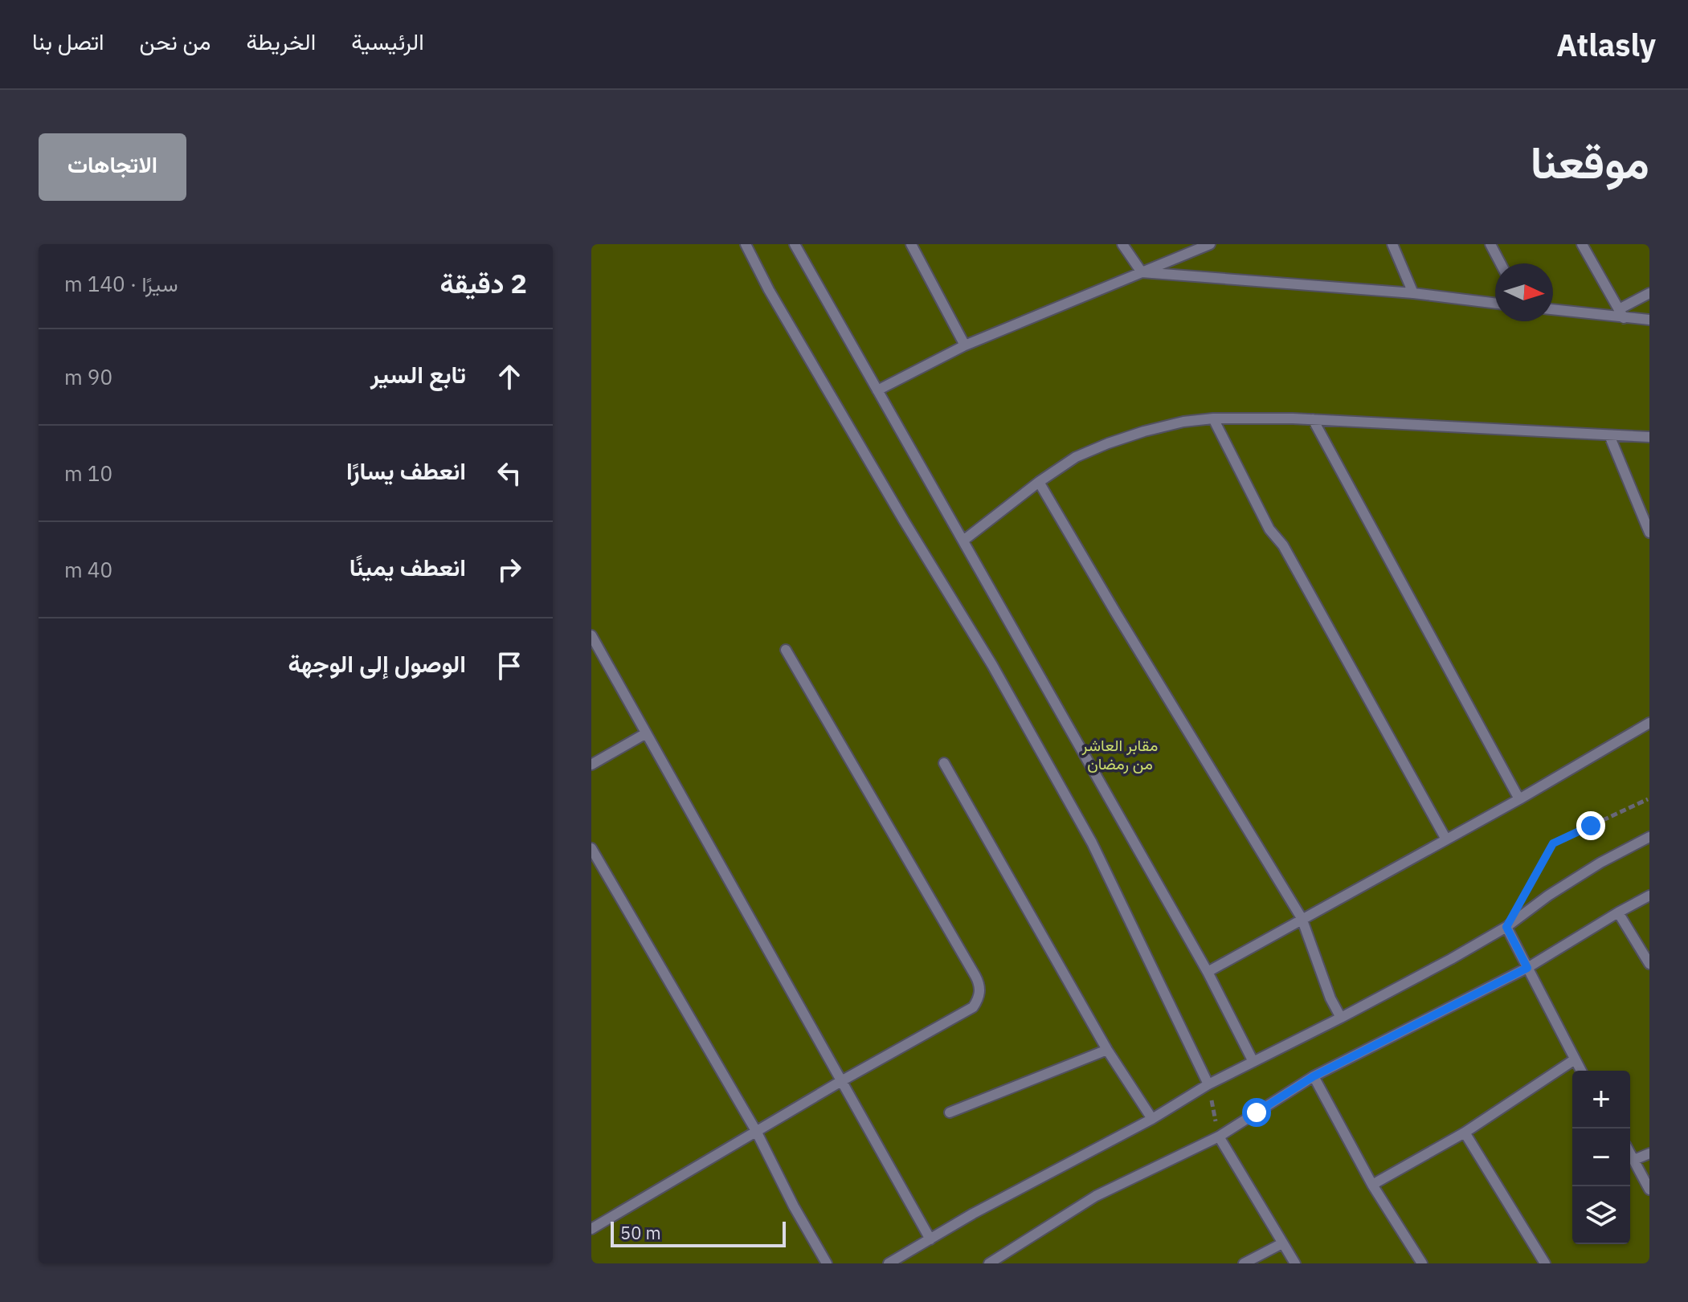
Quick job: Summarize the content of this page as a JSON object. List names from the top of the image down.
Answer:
{
  "parks": ["مقابر العاشر من رمضان"],
  "scale_bar": "50 m",
  "north": "right",
  "page": {
    "header": "Atlasly",
    "nav": [
      "الرئيسية",
      "الخريطة",
      "من نحن",
      "اتصل بنا"
    ],
    "title": "موقعنا",
    "buttons": "الاتجاهات",
    "heading": ["2 دقيقة", "سيرًا · 140 m"],
    "list": [
      ["تابع السير", "90 m"],
      ["انعطف يسارًا", "10 m"],
      ["انعطف يمينًا", "40 m"],
      "الوصول إلى الوجهة"
    ],
    "map_buttons": ["+", "−"],
    "scale": "50 m"
  }
}
